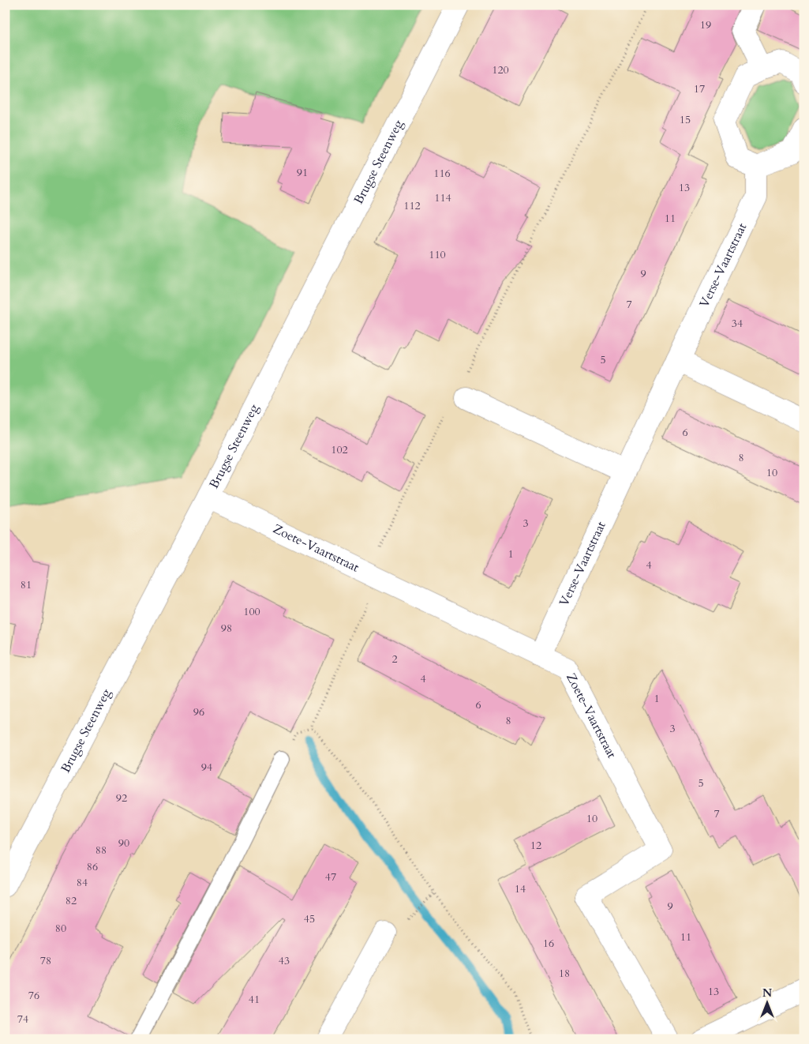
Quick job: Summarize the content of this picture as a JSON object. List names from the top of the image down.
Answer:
{
  "streets": {
    "street": ["Brugse Steenweg", "Verse-Vaartstraat", "Zoete-Vaartstraat"]
  },
  "crossings": [
    ["Brugse Steenweg", "Zoete-Vaartstraat"],
    ["Verse-Vaartstraat", "Zoete-Vaartstraat"]
  ],
  "house_numbers": [
    "19",
    "120",
    "17",
    "15",
    "91",
    "116",
    "13",
    "114",
    "112",
    "11",
    "110",
    "9",
    "7",
    "34",
    "5",
    "6",
    "102",
    "8",
    "10",
    "3",
    "1",
    "4",
    "81",
    "100",
    "98",
    "2",
    "4",
    "1",
    "6",
    "96",
    "8",
    "3",
    "94",
    "5",
    "92",
    "7",
    "10",
    "90",
    "12",
    "88",
    "86",
    "47",
    "84",
    "14",
    "82",
    "9",
    "45",
    "80",
    "11",
    "16",
    "78",
    "43",
    "18",
    "13",
    "76",
    "41",
    "74"
  ],
  "north": "top"
}
